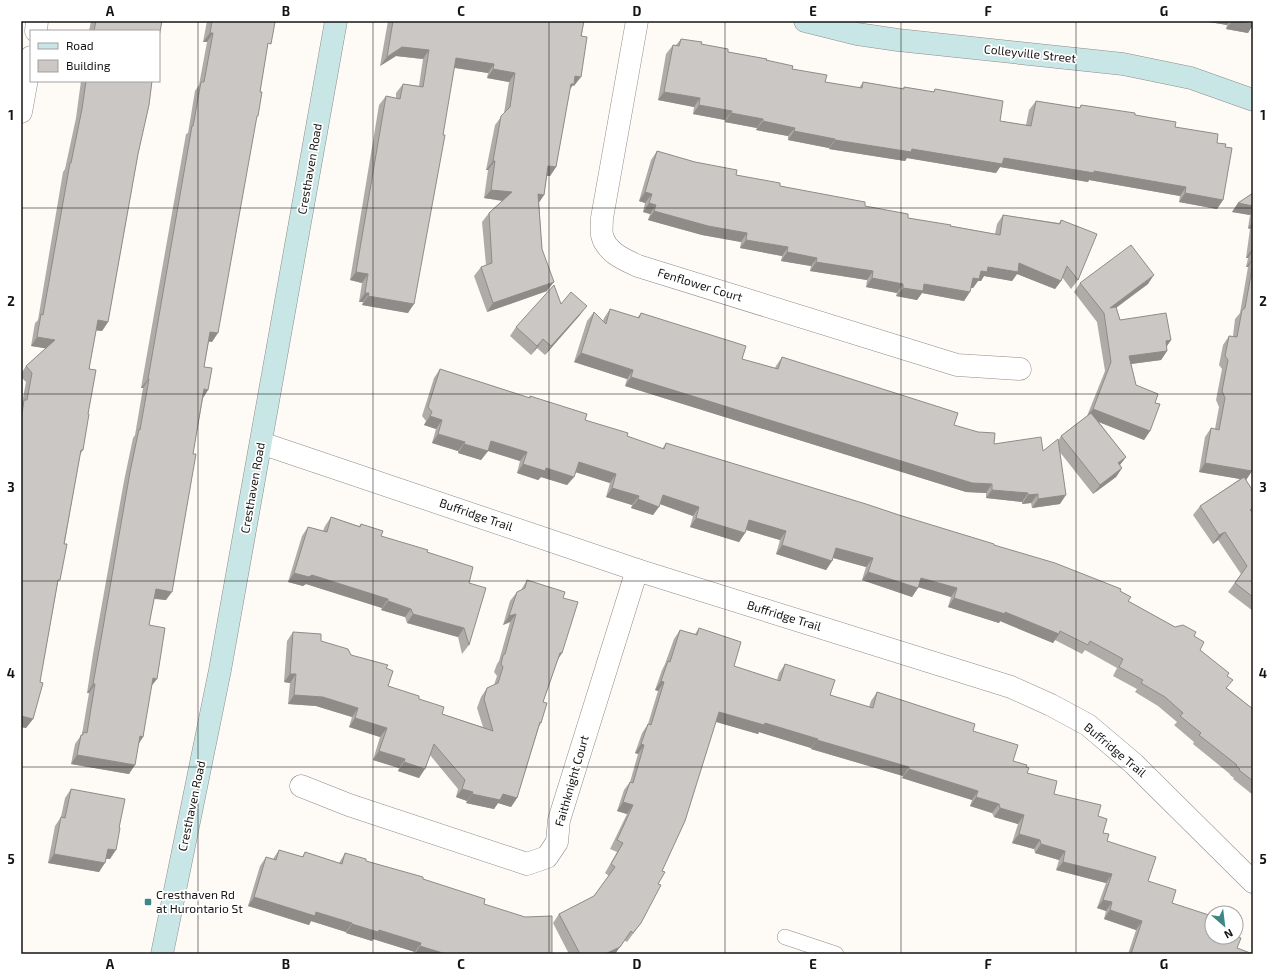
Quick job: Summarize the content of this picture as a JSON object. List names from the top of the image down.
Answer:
{
  "streets": {
    "street": [
      "Colleyville Street",
      "Cresthaven Road",
      "Fenflower Court",
      "Buffridge Trail",
      "Faithknight Court"
    ]
  },
  "crossings": [
    ["Cresthaven Road", "Buffridge Trail"],
    ["Buffridge Trail", "Faithknight Court"]
  ],
  "places": {
    "transit": ["Cresthaven Rd at Hurontario St"]
  },
  "legend": ["Road", "Building"],
  "north": "bottom right",
  "grid": {
    "columns": [
      "A",
      "B",
      "C",
      "D",
      "E",
      "F",
      "G"
    ],
    "rows": [
      "1",
      "2",
      "3",
      "4",
      "5"
    ]
  }
}
